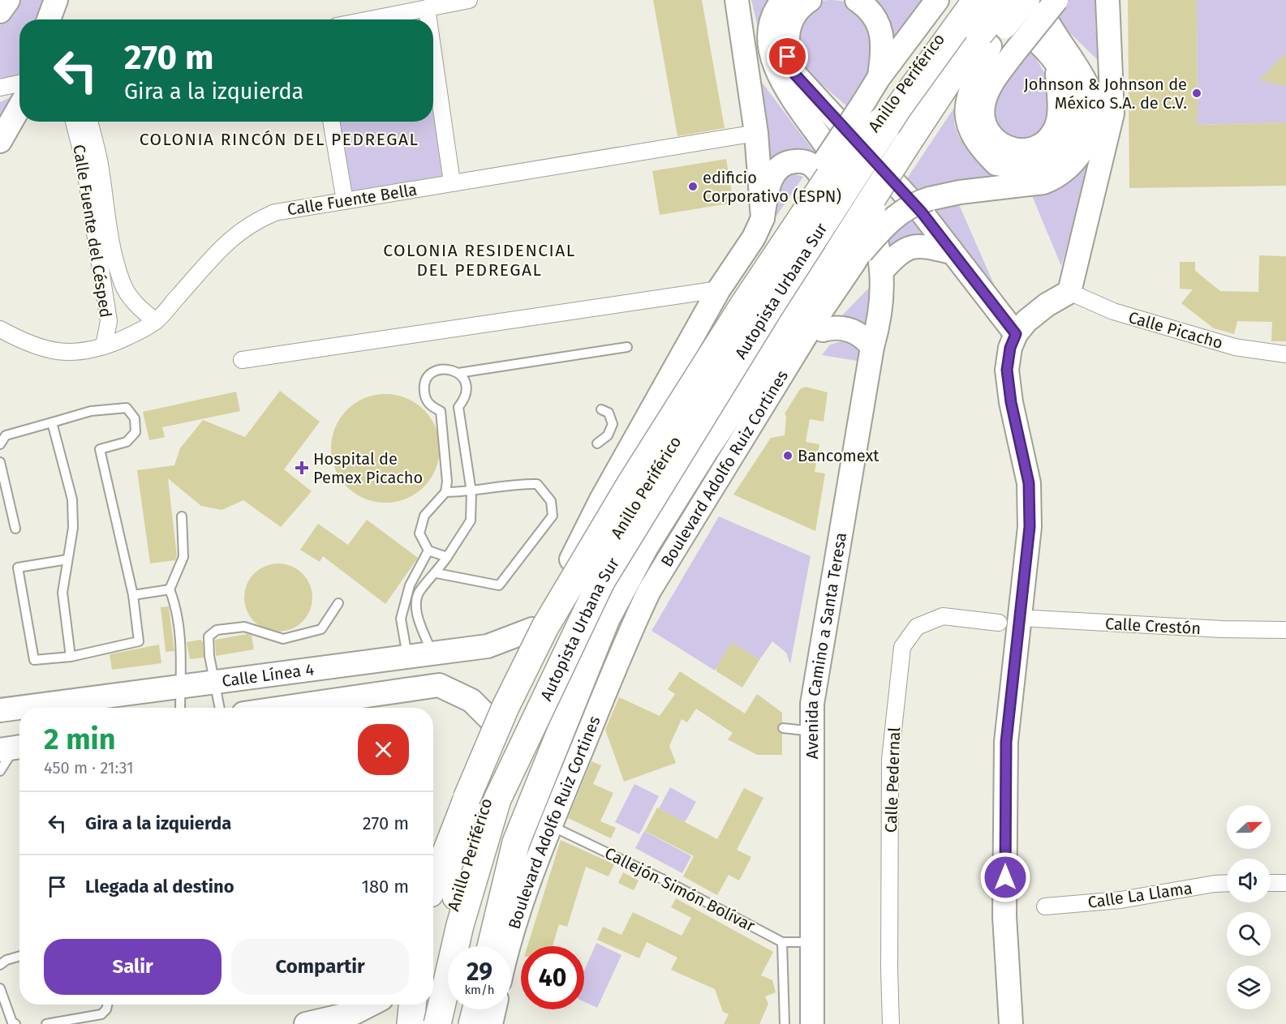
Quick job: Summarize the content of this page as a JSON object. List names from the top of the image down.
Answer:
{
  "streets": {
    "highway": ["Anillo Periférico", "Autopista Urbana Sur"],
    "main road": ["Boulevard Adolfo Ruiz Cortines", "Avenida Camino a Santa Teresa", "Calle Línea 4"],
    "street": [
      "Calle Fuente Bella",
      "Calle Fuente del Césped",
      "Calle Picacho",
      "Calle Crestón",
      "Calle Pedernal",
      "Calle La Llama"
    ],
    "lane": ["Callejón Simón Bolívar"]
  },
  "crossings": [
    ["Anillo Periférico", "Autopista Urbana Sur"],
    ["Anillo Periférico", "Boulevard Adolfo Ruiz Cortines"],
    ["Calle Fuente Bella", "Calle Fuente del Césped"],
    ["Boulevard Adolfo Ruiz Cortines", "Callejón Simón Bolívar"],
    ["Calle Crestón", "Calle Pedernal"],
    ["Avenida Camino a Santa Teresa", "Callejón Simón Bolívar"]
  ],
  "districts": ["COLONIA RINCÓN DEL PEDREGAL", "COLONIA RESIDENCIAL DEL PEDREGAL"],
  "places": {
    "other": ["Johnson & Johnson de México S.A. de C.V.", "edificio Corporativo (ESPN)", "Bancomext"],
    "health": ["Hospital de Pemex Picacho"]
  },
  "north": "right",
  "page": {
    "turn": ["270 m", "Gira a la izquierda"],
    "heading": ["2 min", "450 m · 21:31"],
    "list": [
      {
        "name": "Gira a la izquierda",
        "value": "270 m"
      },
      {
        "name": "Llegada al destino",
        "value": "180 m"
      }
    ],
    "buttons": ["Salir", "Compartir"],
    "speed": "29 km/h",
    "limit": "40"
  }
}
